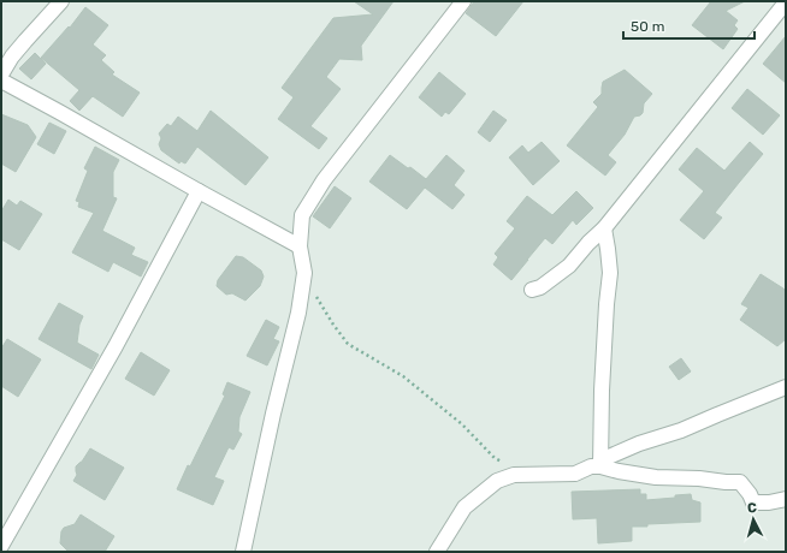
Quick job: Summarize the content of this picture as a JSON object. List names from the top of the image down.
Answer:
{
  "scale_bar": "50 m",
  "north": "top"
}
